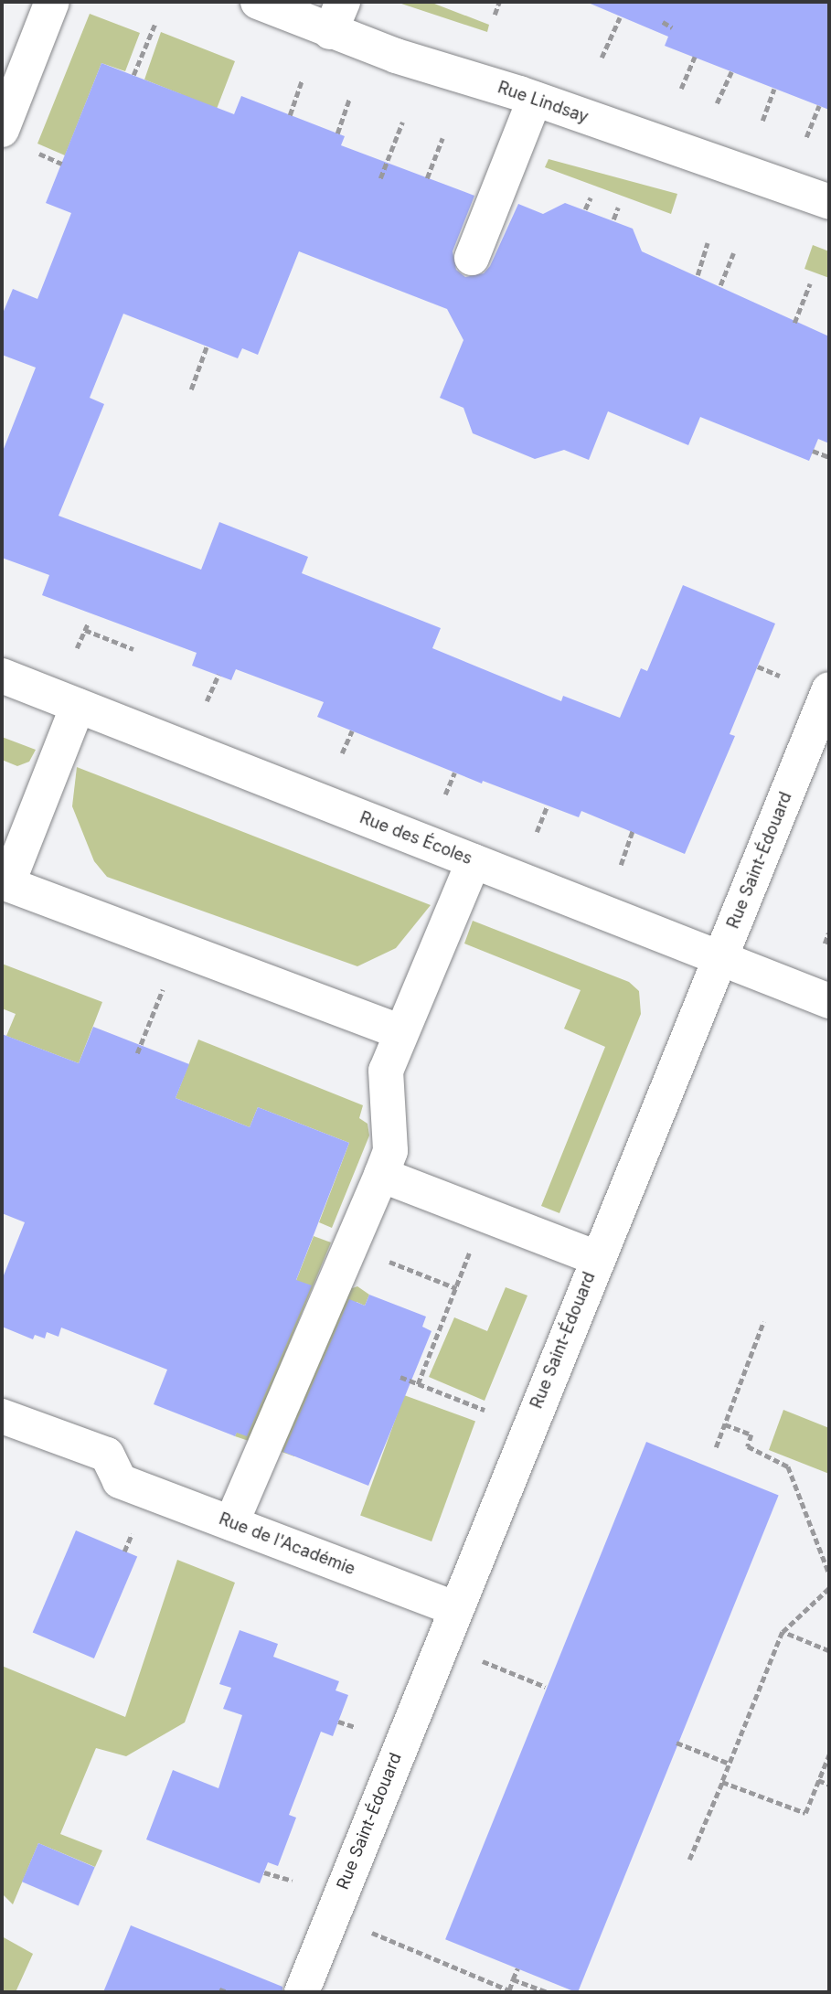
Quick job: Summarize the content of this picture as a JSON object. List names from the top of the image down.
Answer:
{
  "streets": {
    "street": [
      "Rue Lindsay",
      "Rue des Écoles",
      "Rue Saint-Édouard",
      "Rue de l'Académie"
    ]
  },
  "crossings": [
    ["Rue des Écoles", "Rue Saint-Édouard"],
    ["Rue Saint-Édouard", "Rue de l'Académie"]
  ]
}
